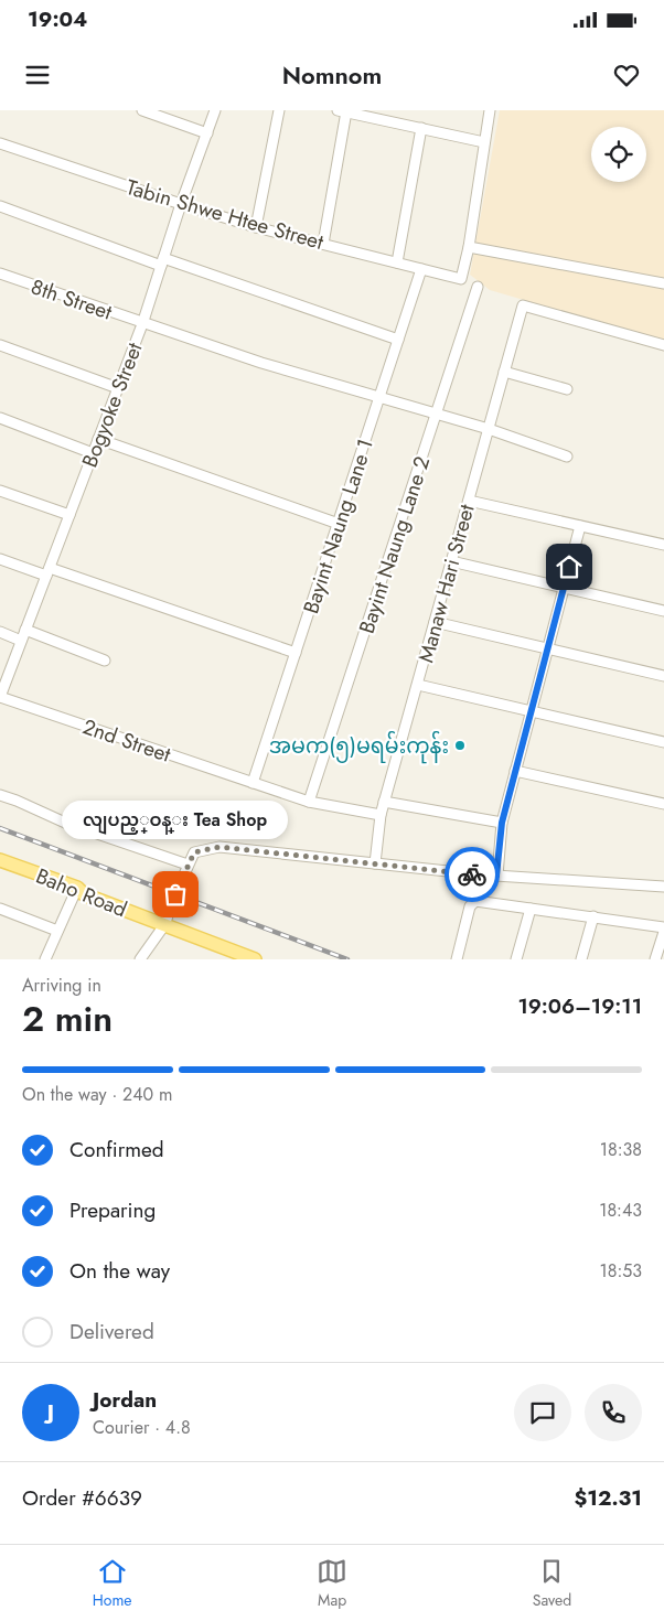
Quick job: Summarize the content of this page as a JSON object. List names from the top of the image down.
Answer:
{
  "streets": {
    "main road": ["Baho Road"],
    "street": [
      "Tabin Shwe Htee Street",
      "8th Street",
      "Bogyoke Street",
      "Bayint Naung Lane 1",
      "Bayint Naung Lane 2",
      "Manaw Hari Street",
      "2nd Street"
    ]
  },
  "crossings": [
    ["Tabin Shwe Htee Street", "Bogyoke Street"],
    ["Tabin Shwe Htee Street", "Bayint Naung Lane 1"],
    ["8th Street", "Bogyoke Street"],
    ["8th Street", "Bayint Naung Lane 1"],
    ["8th Street", "Bayint Naung Lane 2"],
    ["8th Street", "Manaw Hari Street"],
    ["Bogyoke Street", "2nd Street"],
    ["Bayint Naung Lane 1", "2nd Street"],
    ["Bayint Naung Lane 2", "2nd Street"],
    ["Manaw Hari Street", "2nd Street"]
  ],
  "places": ["အမက(၅)မရမ်းကုန်း", "လျပည့္ဝန္း Tea Shop"],
  "page": {
    "status": "19:04",
    "header": "Nomnom",
    "bubble": "လျပည့္ဝန္း Tea Shop",
    "heading": ["2 min", "Arriving in", "19:06–19:11"],
    "panel": [
      "Jordan",
      "Courier · 4.8",
      "Order #6639",
      "$12.31"
    ],
    "bar": "On the way · 240 m",
    "list": [
      ["Confirmed", "18:38"],
      ["Preparing", "18:43"],
      ["On the way", "18:53"],
      "Delivered"
    ],
    "round": "J",
    "tabs": ["Home", "Map", "Saved"]
  }
}
